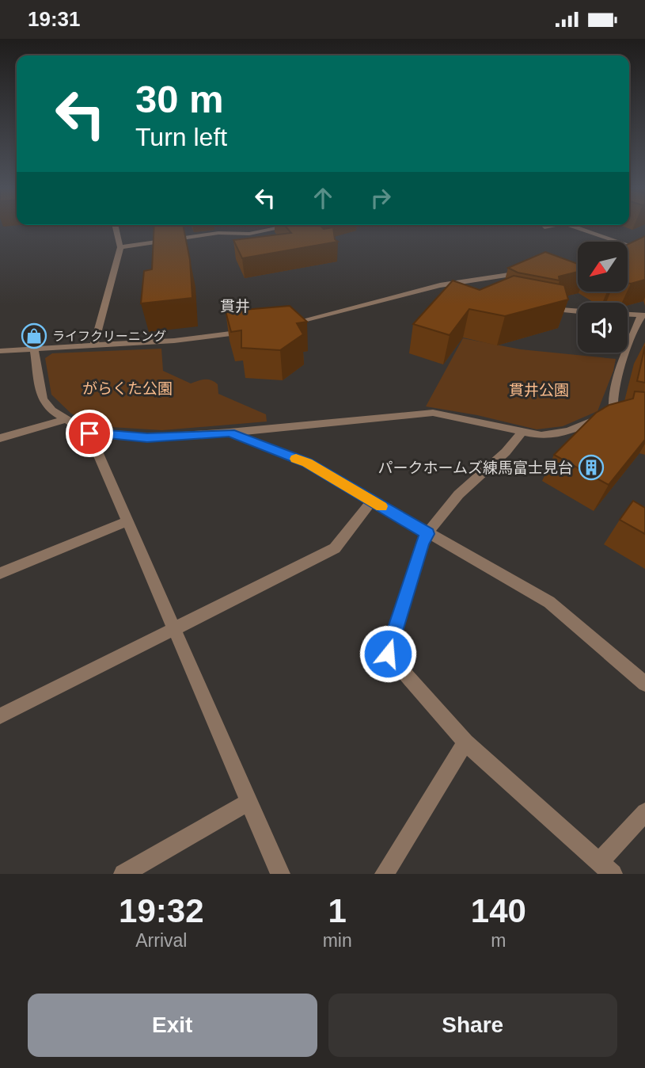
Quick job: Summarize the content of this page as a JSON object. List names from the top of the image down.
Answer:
{
  "districts": ["貫井"],
  "parks": ["がらくた公園", "貫井公園"],
  "places": {
    "shop": ["ライフクリーニング"],
    "building": ["パークホームズ練馬富士見台"]
  },
  "north": "bottom left",
  "page": {
    "status": "19:31",
    "turn": ["30 m", "Turn left"],
    "eta": [
      "19:32",
      "Arrival",
      "1",
      "min",
      "140",
      "m"
    ],
    "buttons": ["Exit", "Share"]
  }
}
